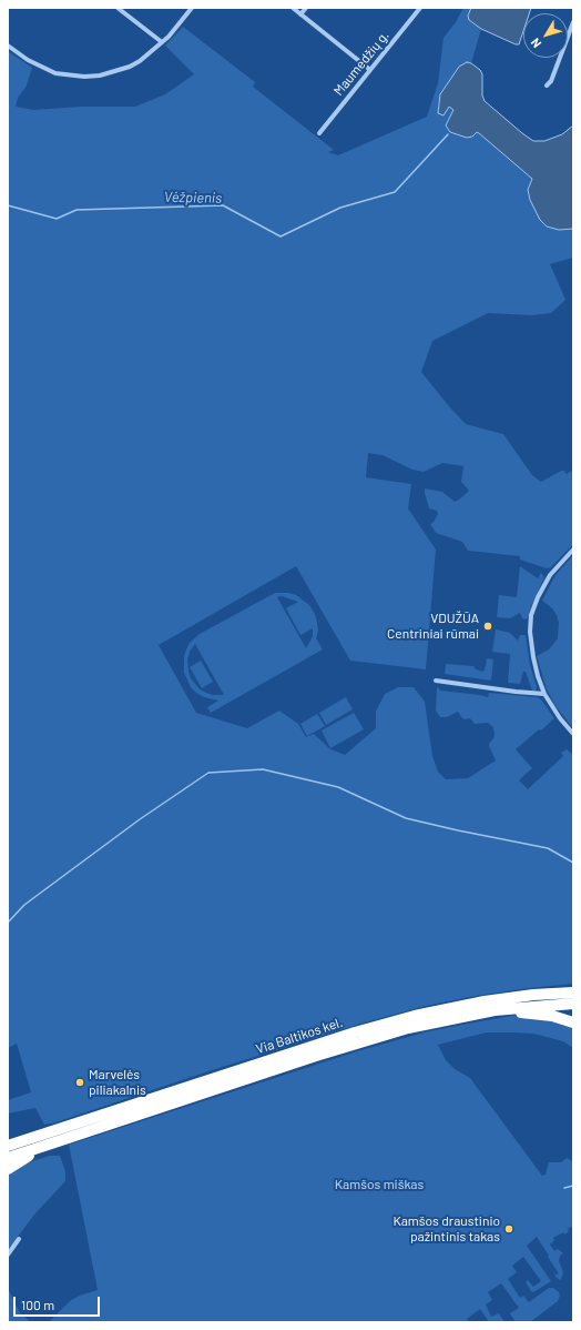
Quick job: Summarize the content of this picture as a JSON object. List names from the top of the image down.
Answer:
{
  "streets": {
    "highway": ["Via Baltikos kel."],
    "street": ["Maumedžių g."]
  },
  "water": ["Vėžpienis"],
  "parks": ["Kamšos miškas"],
  "places": ["VDUŽŪA Centriniai rūmai", "Marvelės piliakalnis", "Kamšos draustinio pažintinis takas"],
  "scale_bar": "100 m",
  "north": "bottom left"
}
